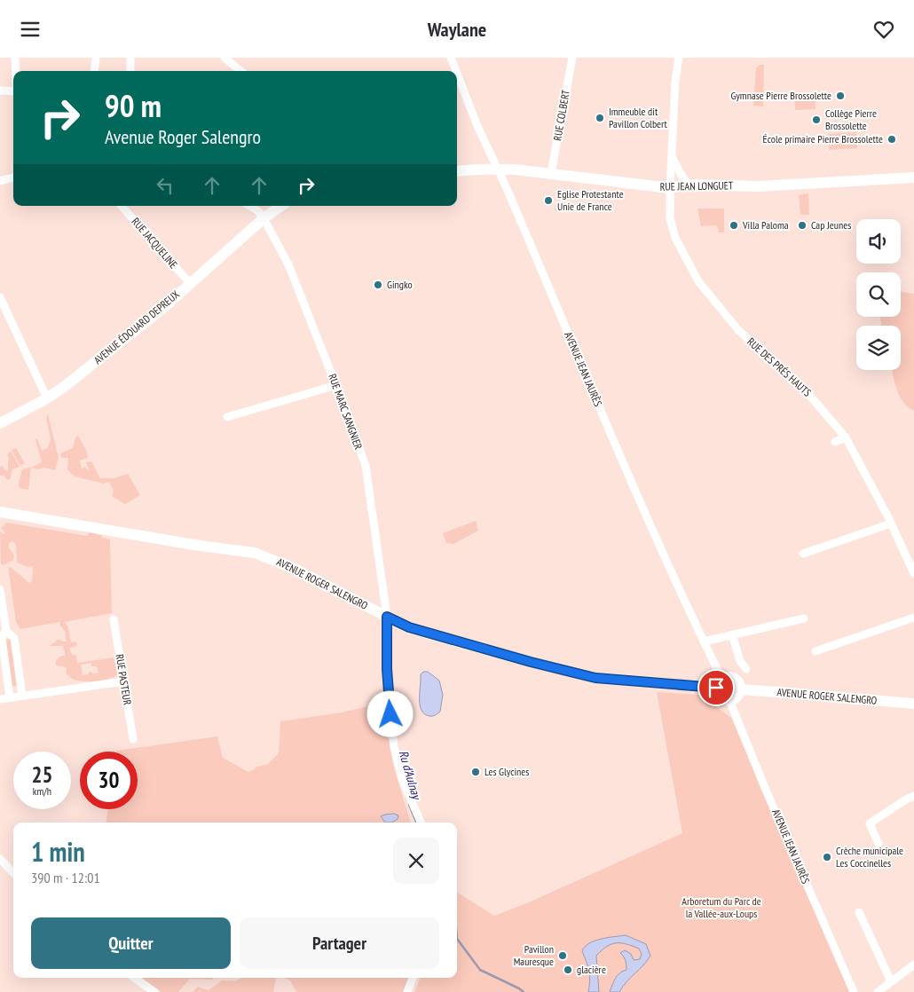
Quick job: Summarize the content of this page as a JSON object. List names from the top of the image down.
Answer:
{
  "streets": {
    "main road": ["RUE JEAN LONGUET", "AVENUE ÉDOUARD DEPREUX", "AVENUE ROGER SALENGRO"],
    "street": [
      "RUE COLBERT",
      "RUE JACQUELINE",
      "RUE DES PRÉS HAUTS",
      "AVENUE JEAN JAURÈS",
      "RUE MARC SANGNIER",
      "RUE PASTEUR"
    ]
  },
  "crossings": [
    ["RUE COLBERT", "RUE JEAN LONGUET"],
    ["RUE JEAN LONGUET", "RUE DES PRÉS HAUTS"],
    ["RUE JEAN LONGUET", "AVENUE JEAN JAURÈS"],
    ["RUE JACQUELINE", "AVENUE ÉDOUARD DEPREUX"],
    ["AVENUE ÉDOUARD DEPREUX", "RUE MARC SANGNIER"],
    ["AVENUE JEAN JAURÈS", "AVENUE ROGER SALENGRO"],
    ["RUE MARC SANGNIER", "AVENUE ROGER SALENGRO"]
  ],
  "water": ["Ru d'Aulnay"],
  "parks": ["Arboretum du Parc de la Vallée-aux-Loups"],
  "places": [
    "Gymnase Pierre Brossolette",
    "Immeuble dit Pavillon Colbert",
    "Collège Pierre Brossolette",
    "École primaire Pierre Brossolette",
    "Eglise Protestante Unie de France",
    "Villa Paloma",
    "Cap Jeunes",
    "Gingko",
    "Les Glycines",
    "Crèche municipale Les Coccinelles",
    "Pavillon Mauresque",
    "glacière"
  ],
  "page": {
    "header": "Waylane",
    "turn": ["90 m", "Avenue Roger Salengro"],
    "speed": "25 km/h",
    "limit": "30",
    "heading": ["1 min", "390 m · 12:01"],
    "buttons": ["Quitter", "Partager"]
  }
}
